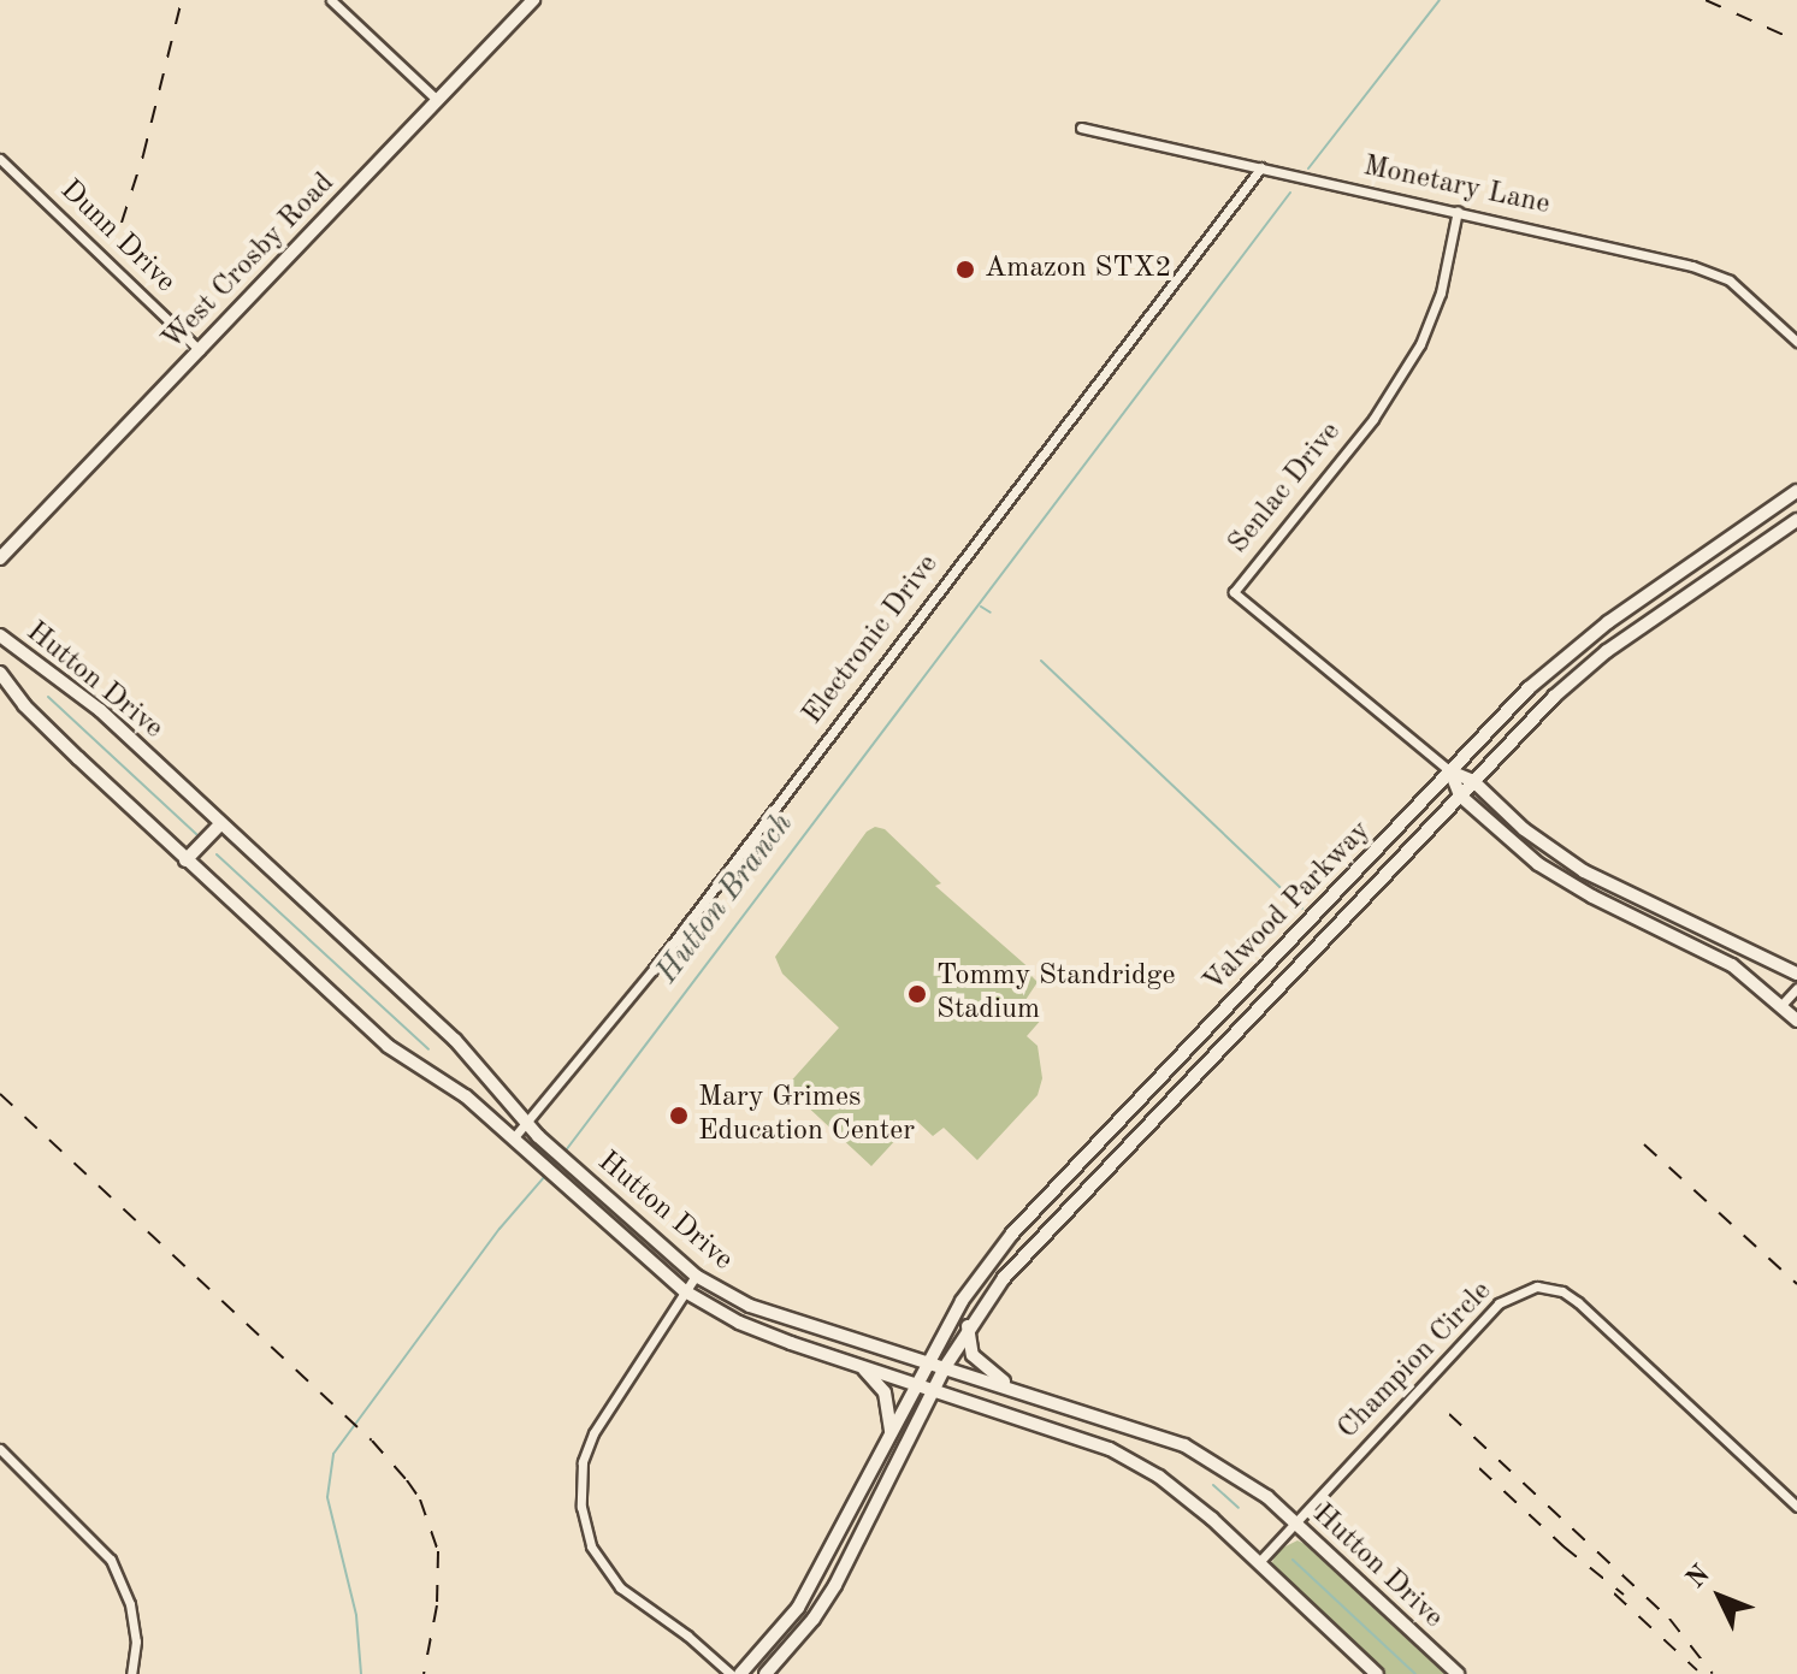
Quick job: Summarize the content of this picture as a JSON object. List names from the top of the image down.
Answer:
{
  "streets": {
    "street": [
      "Monetary Lane",
      "Dunn Drive",
      "West Crosby Road",
      "Senlac Drive",
      "Electronic Drive",
      "Hutton Drive",
      "Valwood Parkway",
      "Champion Circle"
    ]
  },
  "crossings": [
    ["Monetary Lane", "Senlac Drive"],
    ["Monetary Lane", "Electronic Drive"],
    ["Dunn Drive", "West Crosby Road"],
    ["Senlac Drive", "Valwood Parkway"],
    ["Electronic Drive", "Hutton Drive"],
    ["Hutton Drive", "Valwood Parkway"],
    ["Hutton Drive", "Champion Circle"]
  ],
  "water": ["Hutton Branch"],
  "places": ["Amazon STX2", "Tommy Standridge Stadium", "Mary Grimes Education Center"],
  "north": "top left"
}
